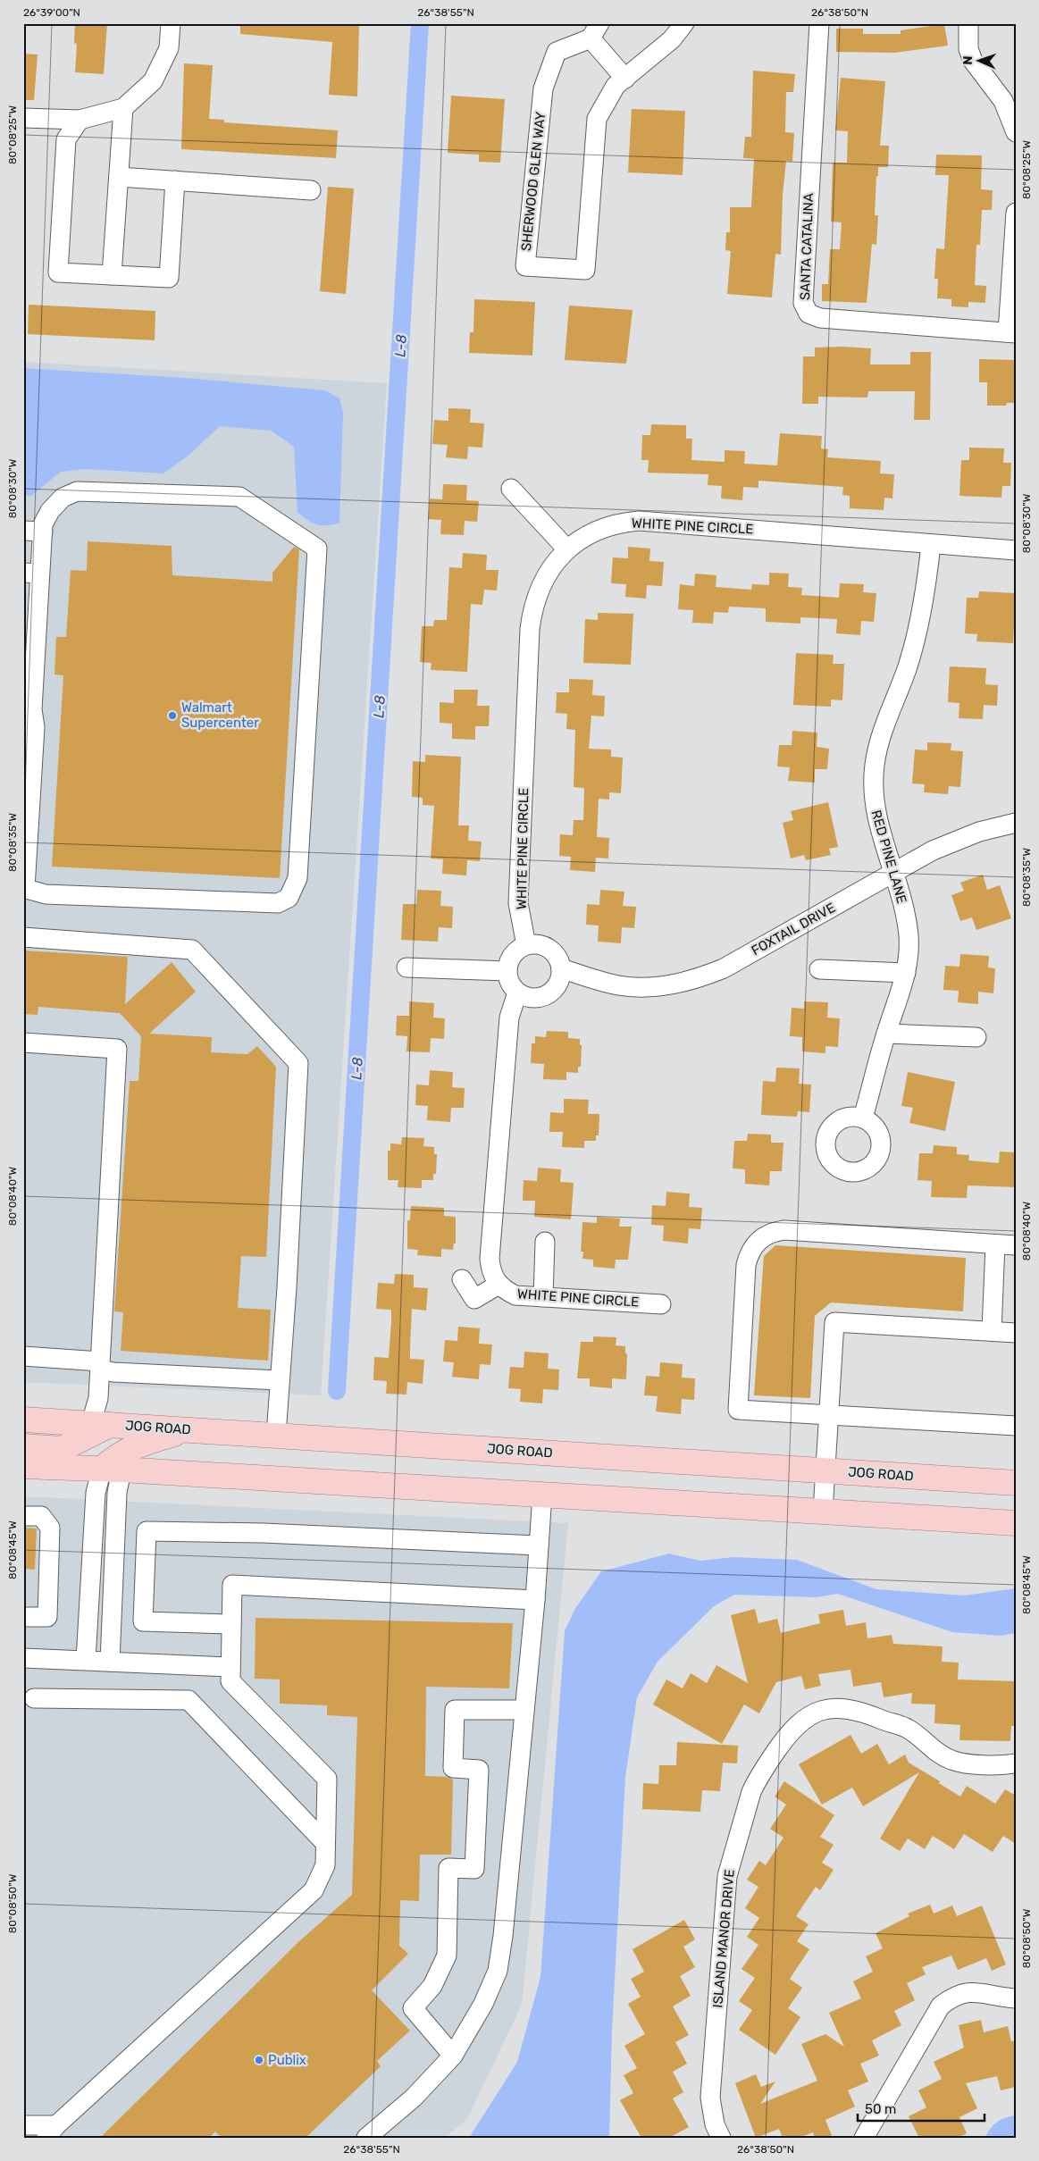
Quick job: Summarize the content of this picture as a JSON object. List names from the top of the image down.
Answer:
{
  "streets": {
    "main road": ["JOG ROAD"],
    "street": [
      "SHERWOOD GLEN WAY",
      "SANTA CATALINA",
      "WHITE PINE CIRCLE",
      "RED PINE LANE",
      "FOXTAIL DRIVE",
      "ISLAND MANOR DRIVE"
    ]
  },
  "crossings": [
    ["WHITE PINE CIRCLE", "RED PINE LANE"],
    ["WHITE PINE CIRCLE", "FOXTAIL DRIVE"],
    ["RED PINE LANE", "FOXTAIL DRIVE"]
  ],
  "water": ["L-8"],
  "places": ["Walmart Supercenter", "Publix"],
  "scale_bar": "50 m",
  "north": "left",
  "coordinates": [
    "26°39'00\"N",
    "26°38'55\"N",
    "26°38'50\"N",
    "80°08'25\"W",
    "80°08'30\"W",
    "80°08'35\"W",
    "80°08'40\"W",
    "80°08'45\"W",
    "80°08'50\"W"
  ]
}
